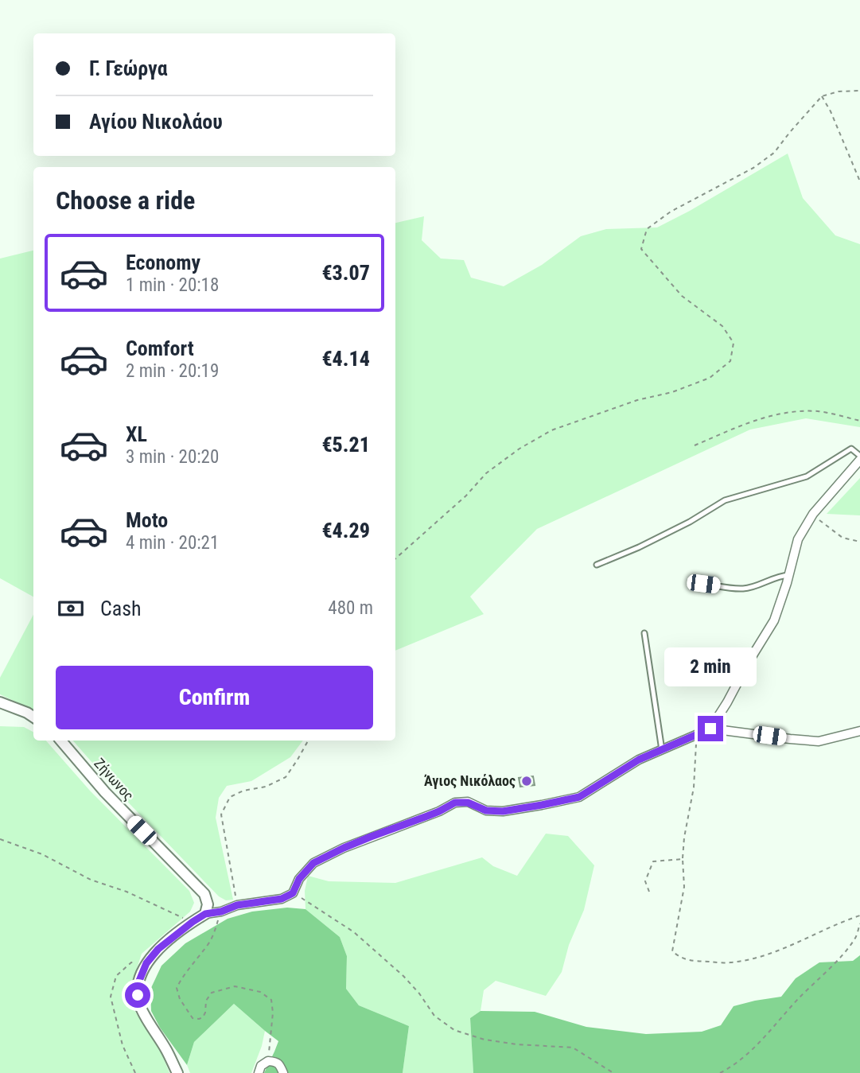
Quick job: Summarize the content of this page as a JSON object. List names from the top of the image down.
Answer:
{
  "streets": {
    "street": ["Ζήνωνος"]
  },
  "places": ["Άγιος Νικόλαος"],
  "page": {
    "banner": ["Γ. Γεώργα", "Αγίου Νικολάου"],
    "heading": "Choose a ride",
    "list": [
      {
        "name": "Economy",
        "note": "1 min · 20:18",
        "value": "€3.07"
      },
      {
        "name": "Comfort",
        "note": "2 min · 20:19",
        "value": "€4.14"
      },
      {
        "name": "XL",
        "note": "3 min · 20:20",
        "value": "€5.21"
      },
      {
        "name": "Moto",
        "note": "4 min · 20:21",
        "value": "€4.29"
      }
    ],
    "pay": ["Cash", "480 m"],
    "bubble": "2 min",
    "buttons": "Confirm"
  }
}
